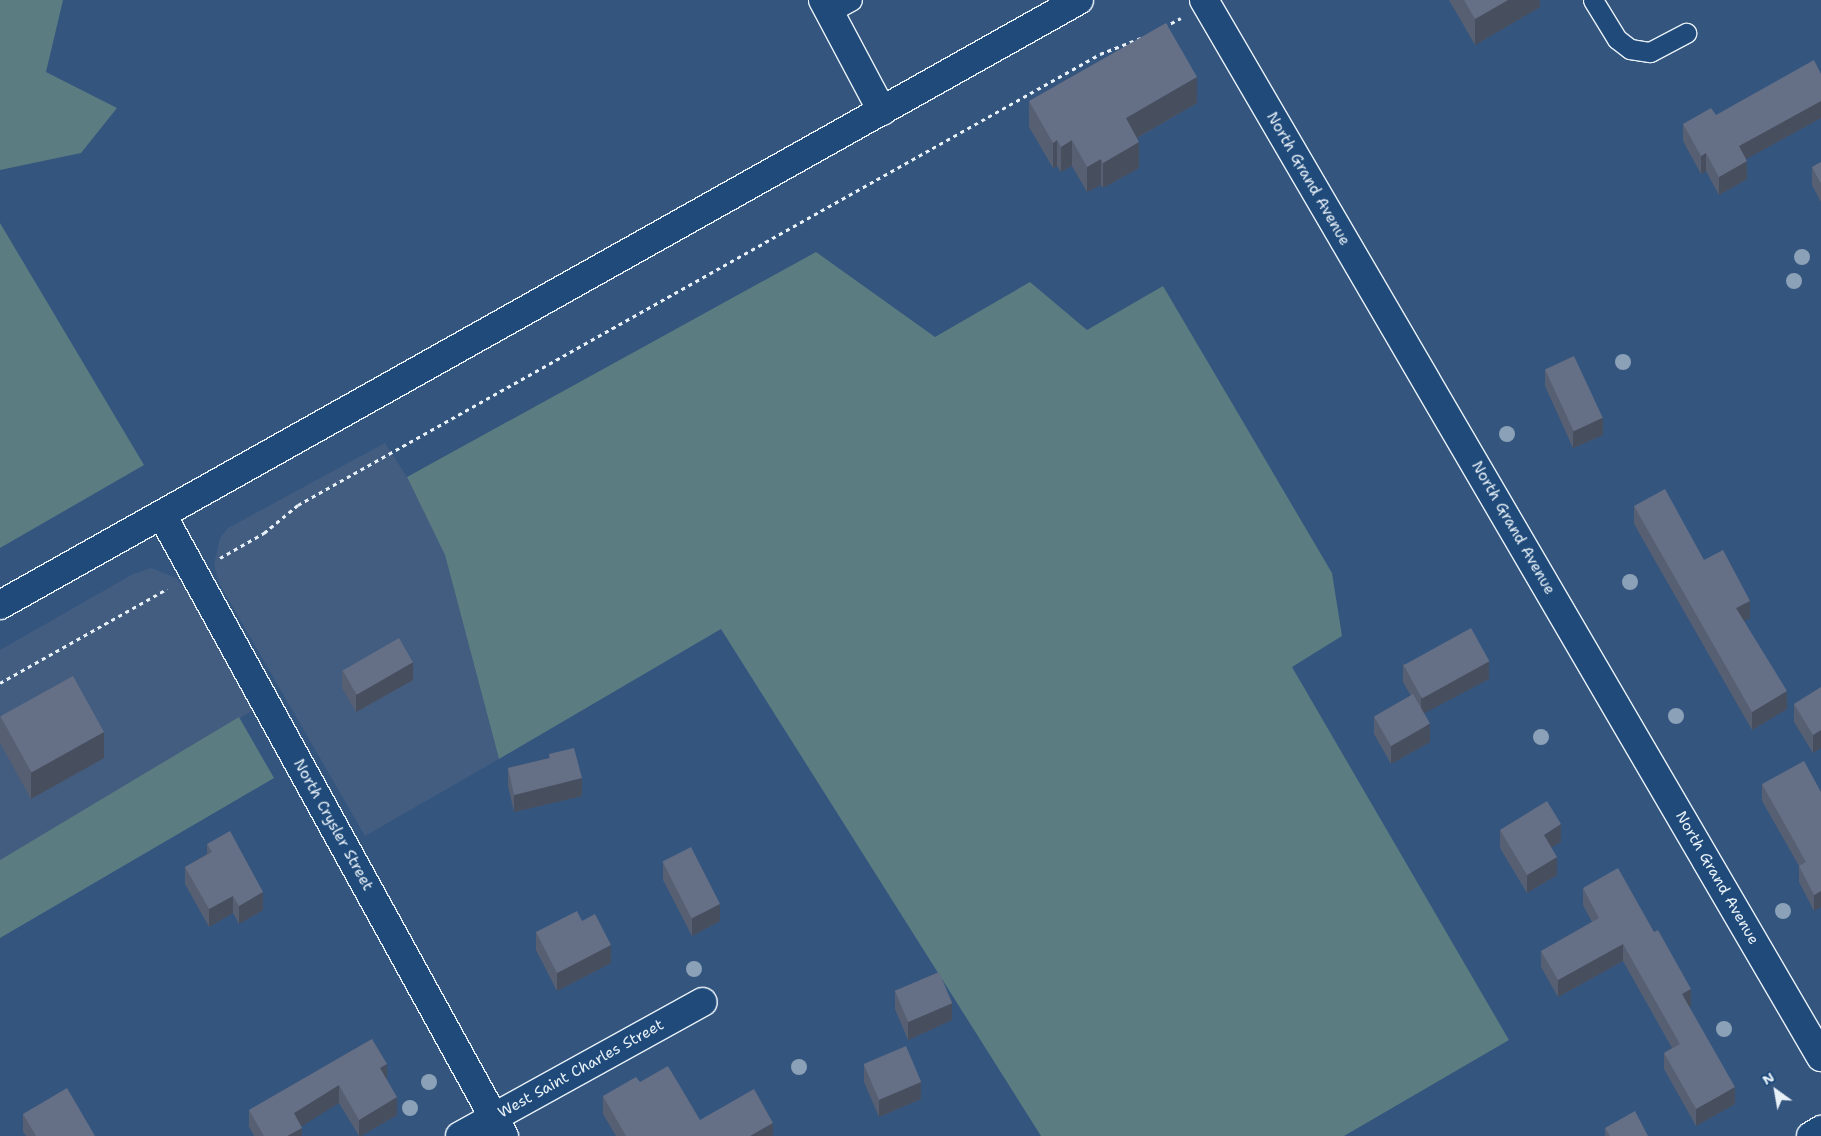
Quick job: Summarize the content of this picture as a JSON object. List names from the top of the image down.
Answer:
{
  "streets": {
    "street": ["North Grand Avenue", "North Crysler Street", "West Saint Charles Street"]
  },
  "crossings": [
    ["North Crysler Street", "West Saint Charles Street"]
  ],
  "north": "top left"
}
